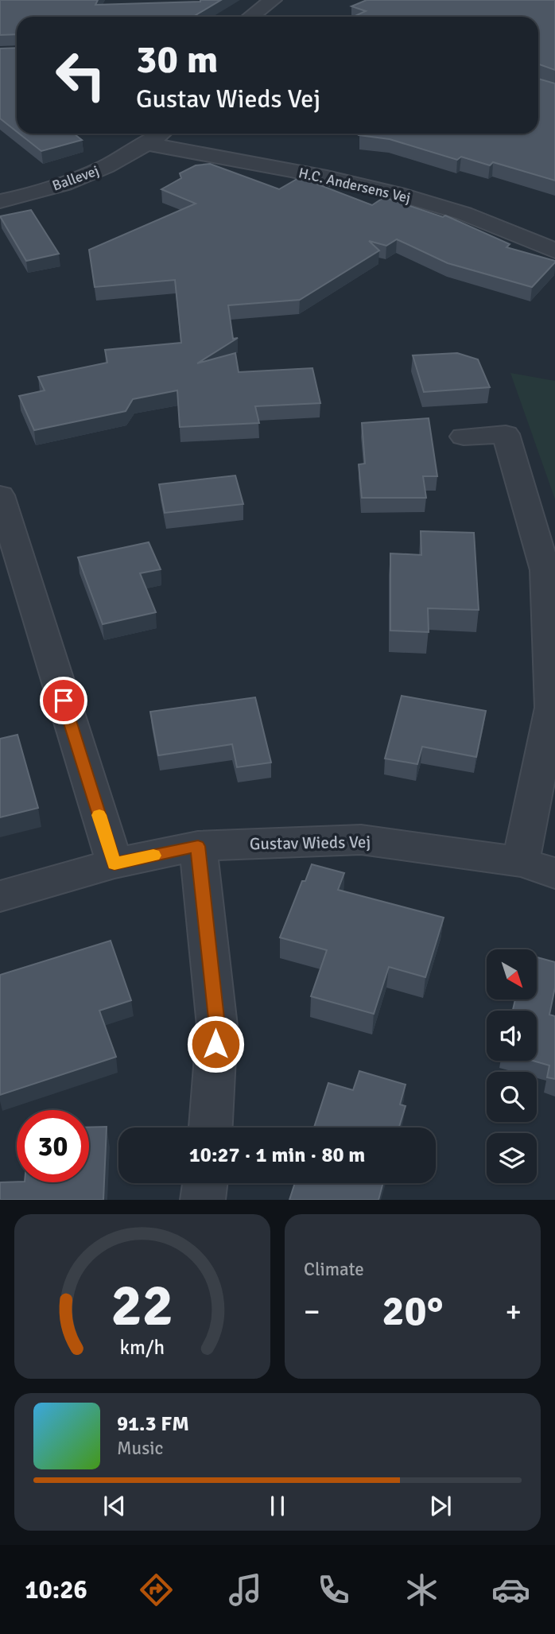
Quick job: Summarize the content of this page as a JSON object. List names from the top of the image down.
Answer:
{
  "streets": {
    "street": ["Ballevej", "H.C. Andersens Vej", "Gustav Wieds Vej"]
  },
  "crossings": [
    ["Ballevej", "H.C. Andersens Vej"]
  ],
  "north": "bottom right",
  "page": {
    "turn": ["30 m", "Gustav Wieds Vej"],
    "limit": "30",
    "trip": "10:27 · 1 min · 80 m",
    "tile": "Climate",
    "heat": ["−", "20°", "+"],
    "song": ["91.3 FM", "Music"],
    "tabs": "10:26",
    "gauge": ["22", "km/h"]
  }
}
